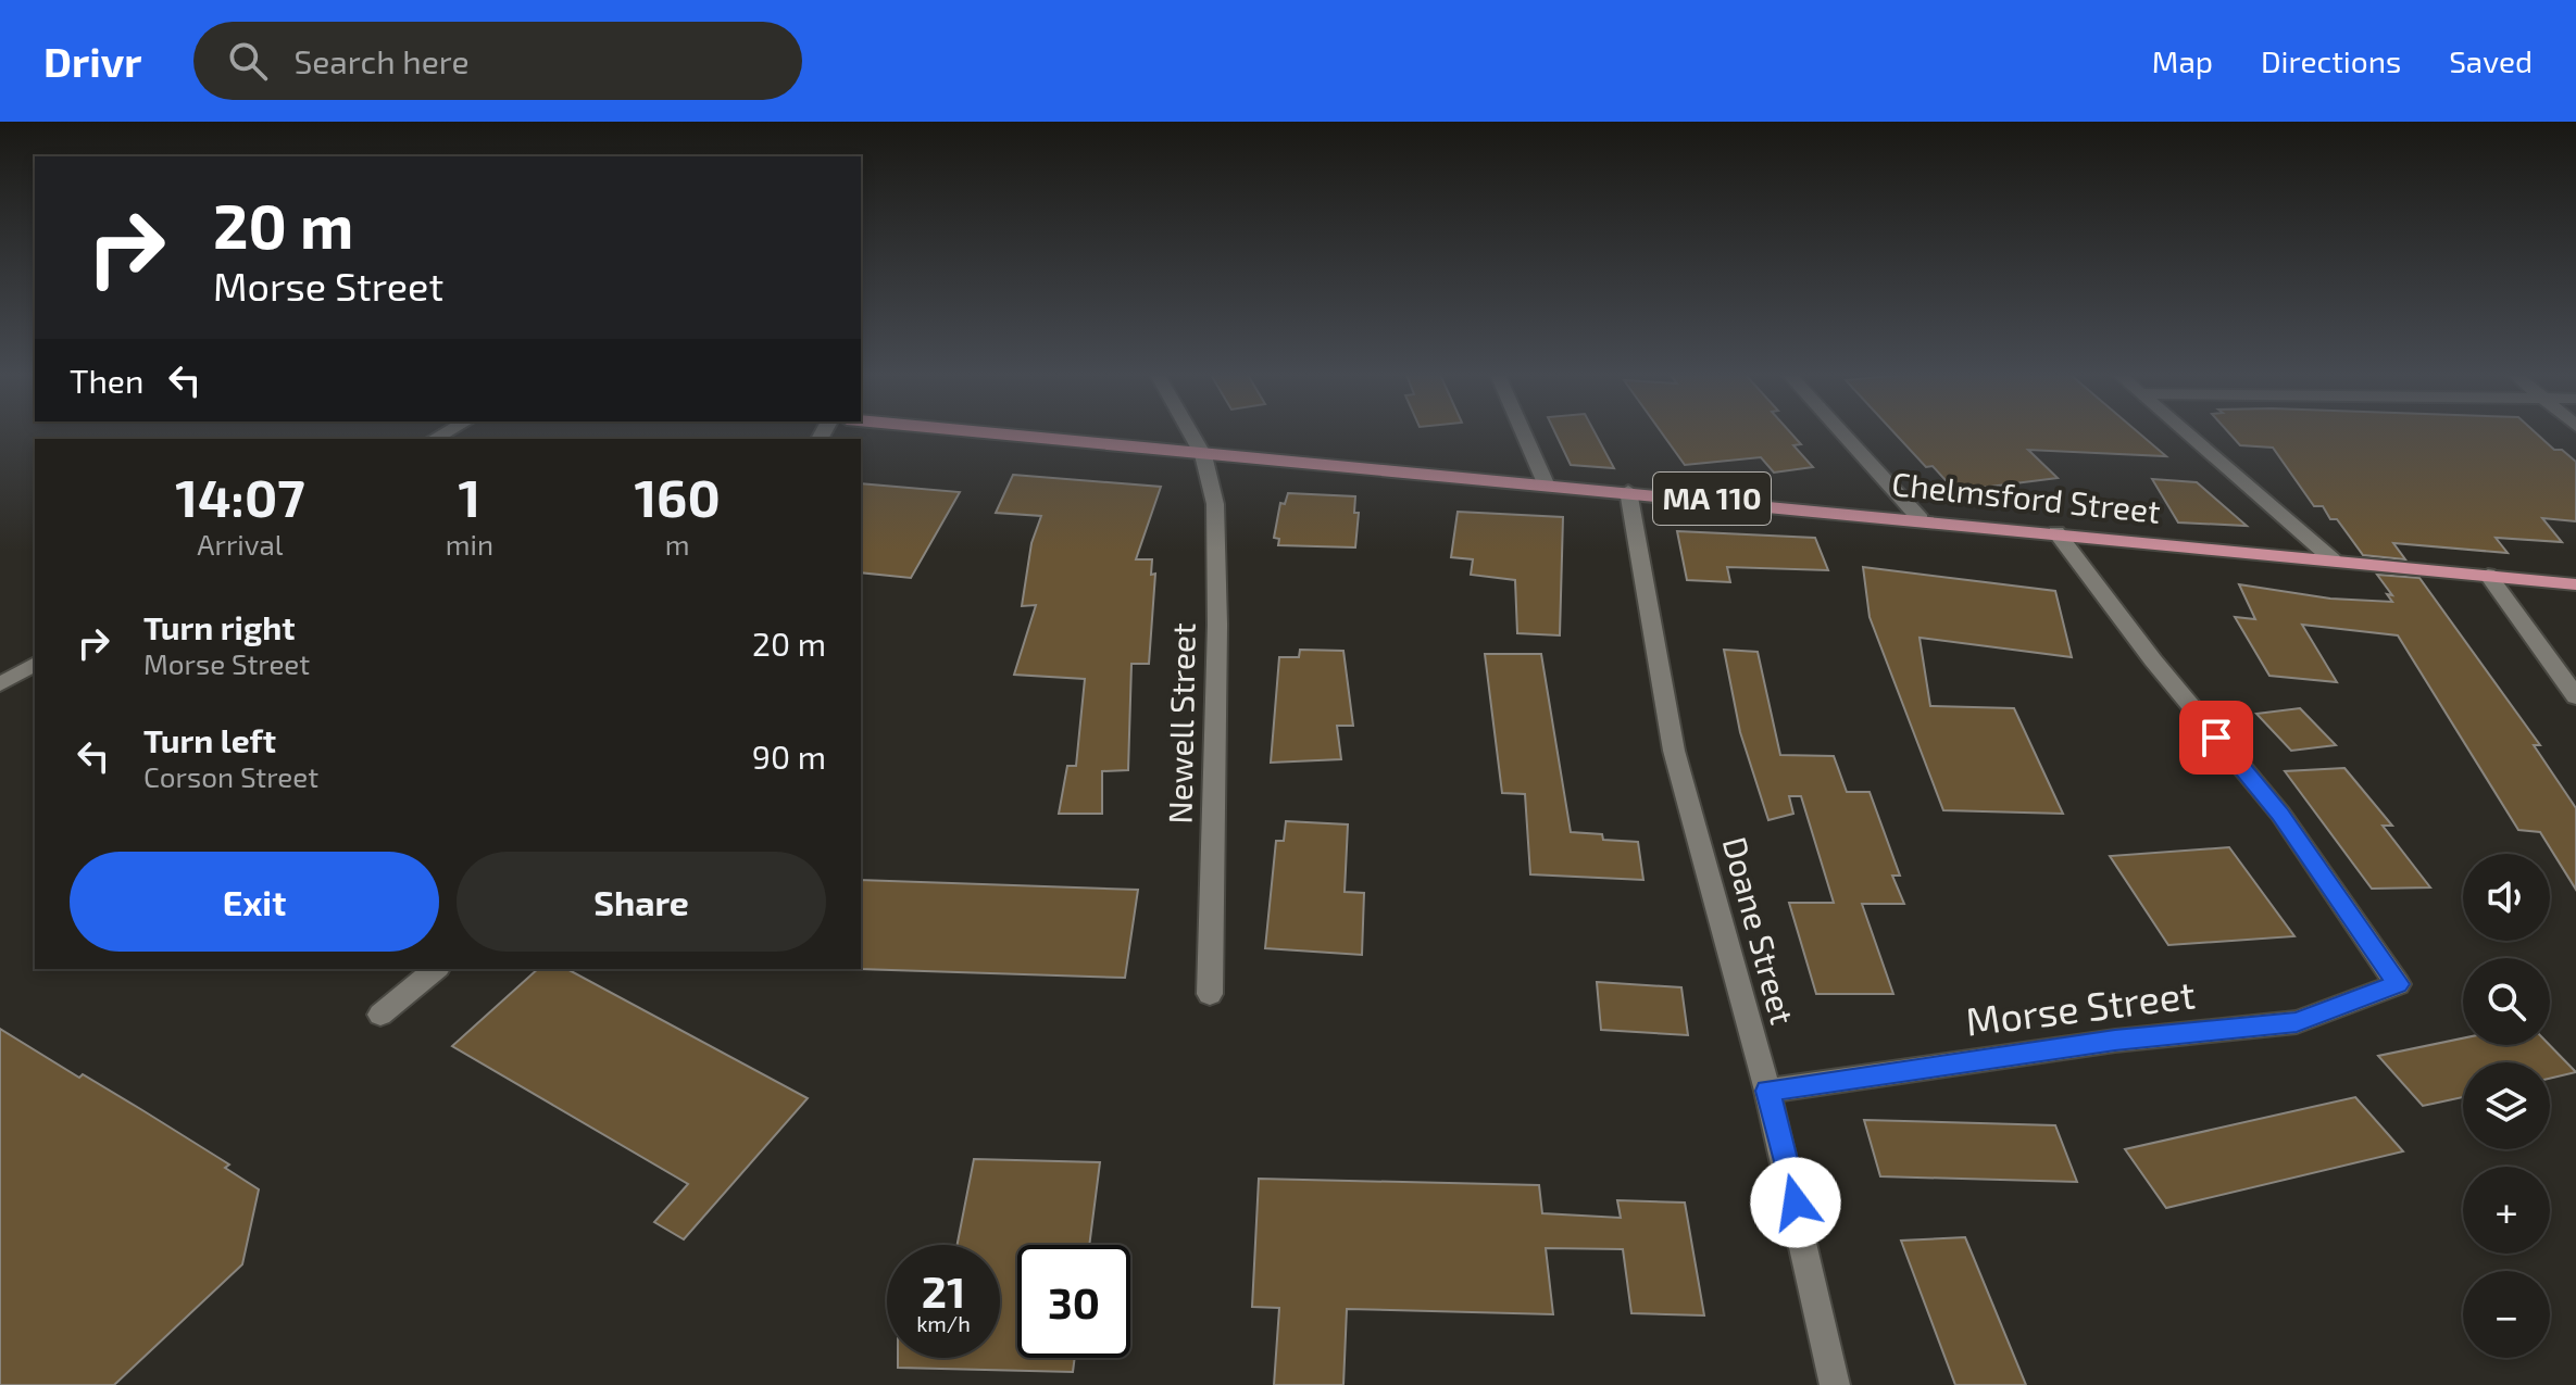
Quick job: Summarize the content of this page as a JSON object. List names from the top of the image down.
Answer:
{
  "streets": {
    "main road": ["MA 110", "Chelmsford Street"],
    "street": ["Newell Street", "Doane Street", "Morse Street"]
  },
  "crossings": [
    ["Chelmsford Street", "Newell Street"],
    ["Chelmsford Street", "Doane Street"],
    ["Chelmsford Street", "Morse Street"],
    ["Doane Street", "Morse Street"]
  ],
  "page": {
    "header": "Drivr",
    "search": "Search here",
    "nav": ["Map", "Directions", "Saved"],
    "turn": ["20 m", "Morse Street"],
    "then": "Then",
    "eta": [
      "14:07",
      "Arrival",
      "1",
      "min",
      "160",
      "m"
    ],
    "list": [
      {
        "name": "Turn right",
        "note": "Morse Street",
        "value": "20 m"
      },
      {
        "name": "Turn left",
        "note": "Corson Street",
        "value": "90 m"
      }
    ],
    "buttons": ["Exit", "Share"],
    "map_buttons": ["+", "−"],
    "speed": "21 km/h",
    "limit": "30"
  }
}
